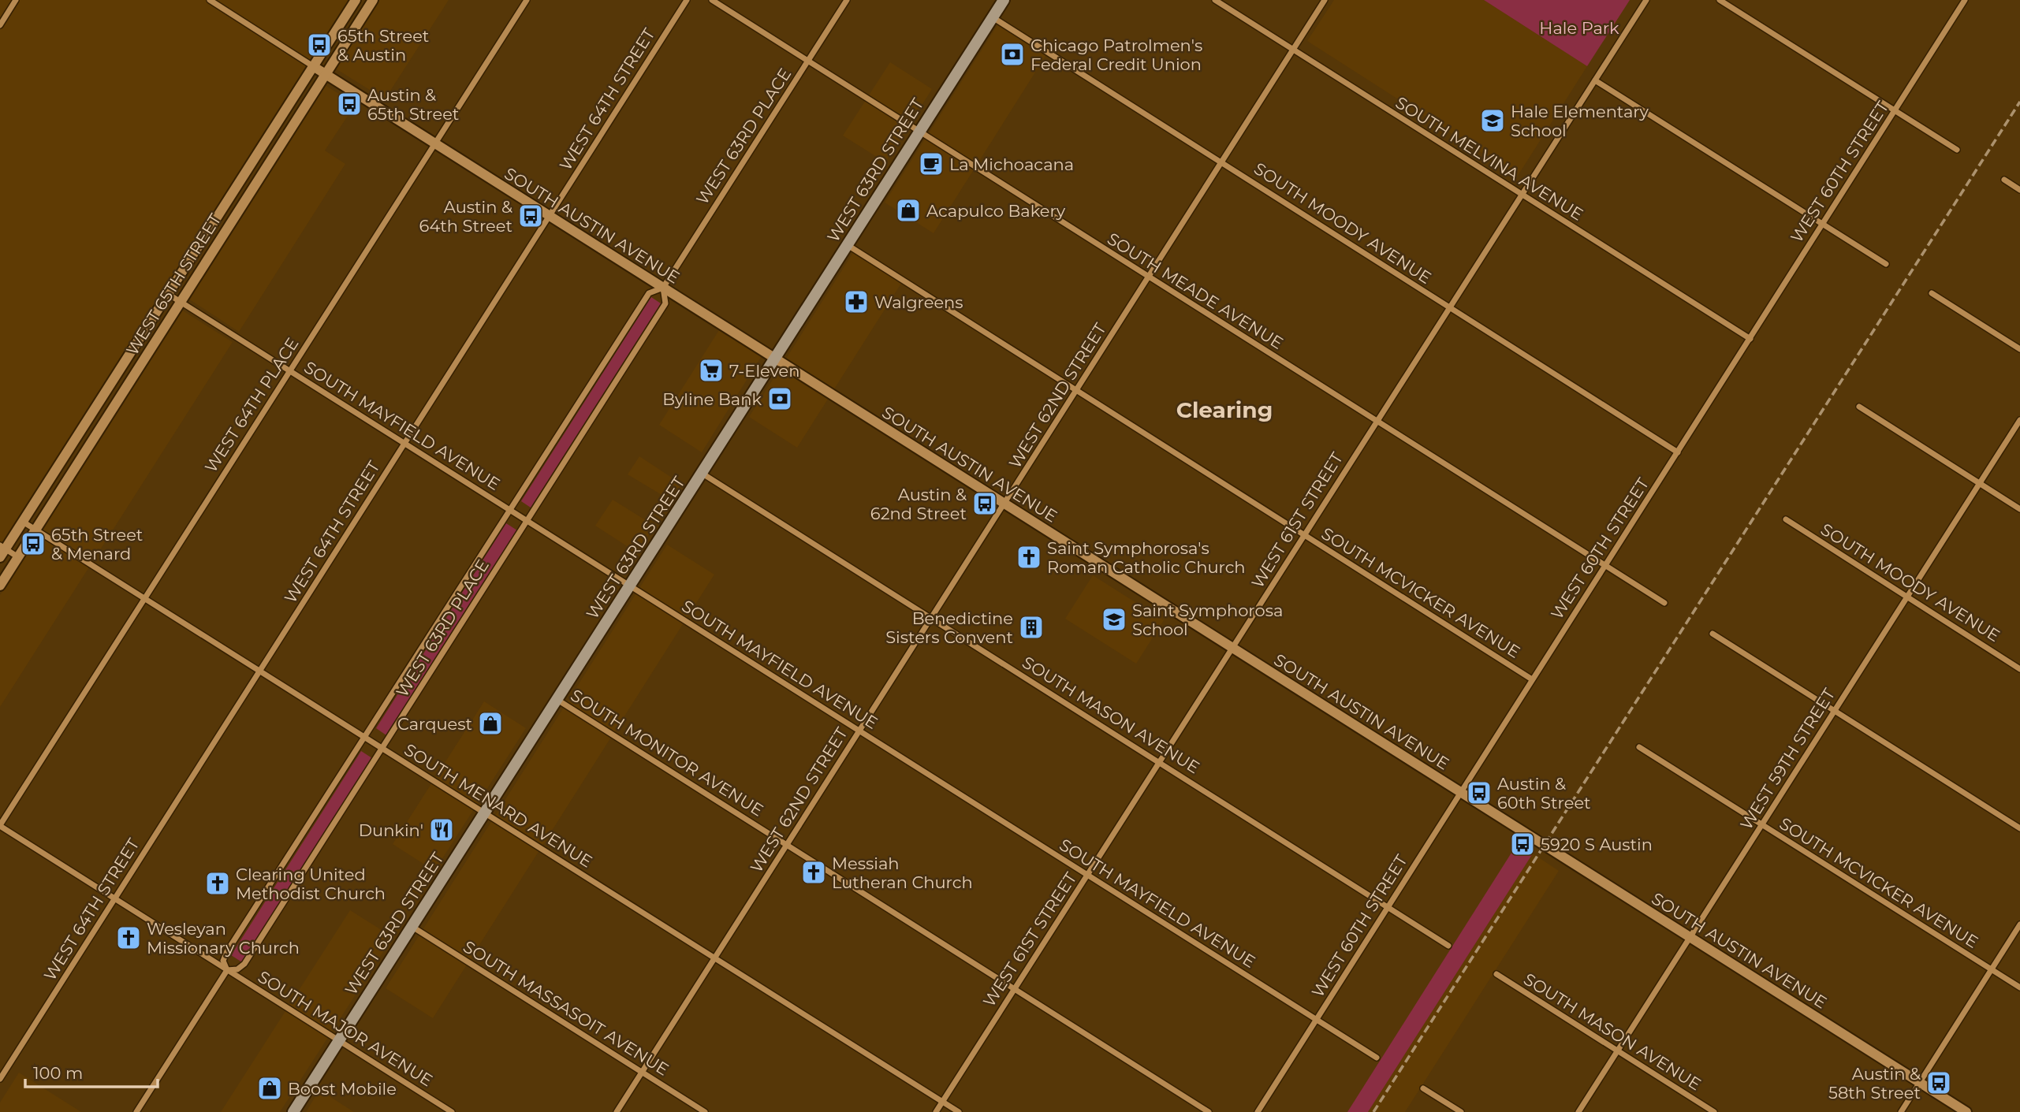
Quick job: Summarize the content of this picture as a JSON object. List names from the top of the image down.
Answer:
{
  "streets": {
    "main road": ["WEST 63RD STREET"],
    "street": [
      "WEST 64TH STREET",
      "WEST 63RD PLACE",
      "SOUTH MELVINA AVENUE",
      "WEST 60TH STREET",
      "SOUTH MOODY AVENUE",
      "SOUTH AUSTIN AVENUE",
      "WEST 65TH STREET",
      "SOUTH MEADE AVENUE",
      "WEST 62ND STREET",
      "WEST 64TH PLACE",
      "SOUTH MAYFIELD AVENUE",
      "WEST 61ST STREET",
      "SOUTH MCVICKER AVENUE",
      "SOUTH MASON AVENUE",
      "SOUTH MONITOR AVENUE",
      "WEST 59TH STREET",
      "SOUTH MENARD AVENUE",
      "SOUTH MASSASOIT AVENUE",
      "SOUTH MAJOR AVENUE"
    ]
  },
  "crossings": [
    ["WEST 64TH STREET", "SOUTH AUSTIN AVENUE"],
    ["WEST 64TH STREET", "SOUTH MAYFIELD AVENUE"],
    ["WEST 64TH STREET", "SOUTH MENARD AVENUE"],
    ["WEST 64TH STREET", "SOUTH MAJOR AVENUE"],
    ["WEST 63RD PLACE", "SOUTH AUSTIN AVENUE"],
    ["WEST 63RD PLACE", "SOUTH MEADE AVENUE"],
    ["WEST 63RD PLACE", "SOUTH MAYFIELD AVENUE"],
    ["WEST 63RD PLACE", "SOUTH MENARD AVENUE"],
    ["WEST 63RD PLACE", "SOUTH MAJOR AVENUE"],
    ["SOUTH MELVINA AVENUE", "WEST 60TH STREET"],
    ["SOUTH MELVINA AVENUE", "WEST 62ND STREET"],
    ["SOUTH MELVINA AVENUE", "WEST 61ST STREET"],
    ["WEST 63RD STREET", "SOUTH MOODY AVENUE"],
    ["WEST 63RD STREET", "SOUTH AUSTIN AVENUE"],
    ["WEST 63RD STREET", "SOUTH MEADE AVENUE"],
    ["WEST 63RD STREET", "SOUTH MAYFIELD AVENUE"],
    ["WEST 63RD STREET", "SOUTH MCVICKER AVENUE"],
    ["WEST 63RD STREET", "SOUTH MASON AVENUE"],
    ["WEST 63RD STREET", "SOUTH MONITOR AVENUE"],
    ["WEST 63RD STREET", "SOUTH MENARD AVENUE"],
    ["WEST 63RD STREET", "SOUTH MASSASOIT AVENUE"],
    ["WEST 63RD STREET", "SOUTH MAJOR AVENUE"],
    ["WEST 60TH STREET", "SOUTH MOODY AVENUE"],
    ["WEST 60TH STREET", "SOUTH AUSTIN AVENUE"],
    ["WEST 60TH STREET", "SOUTH MEADE AVENUE"],
    ["WEST 60TH STREET", "SOUTH MAYFIELD AVENUE"],
    ["WEST 60TH STREET", "SOUTH MCVICKER AVENUE"],
    ["WEST 60TH STREET", "SOUTH MASON AVENUE"],
    ["SOUTH MOODY AVENUE", "WEST 62ND STREET"],
    ["SOUTH MOODY AVENUE", "WEST 61ST STREET"],
    ["SOUTH MOODY AVENUE", "WEST 59TH STREET"],
    ["SOUTH AUSTIN AVENUE", "WEST 65TH STREET"],
    ["SOUTH AUSTIN AVENUE", "WEST 62ND STREET"],
    ["SOUTH AUSTIN AVENUE", "WEST 64TH PLACE"],
    ["SOUTH AUSTIN AVENUE", "WEST 61ST STREET"],
    ["SOUTH AUSTIN AVENUE", "WEST 59TH STREET"],
    ["WEST 65TH STREET", "SOUTH MAYFIELD AVENUE"],
    ["WEST 65TH STREET", "SOUTH MENARD AVENUE"],
    ["SOUTH MEADE AVENUE", "WEST 62ND STREET"],
    ["SOUTH MEADE AVENUE", "WEST 61ST STREET"],
    ["WEST 62ND STREET", "SOUTH MAYFIELD AVENUE"],
    ["WEST 62ND STREET", "SOUTH MCVICKER AVENUE"],
    ["WEST 62ND STREET", "SOUTH MASON AVENUE"],
    ["WEST 62ND STREET", "SOUTH MONITOR AVENUE"],
    ["WEST 62ND STREET", "SOUTH MENARD AVENUE"],
    ["WEST 62ND STREET", "SOUTH MASSASOIT AVENUE"],
    ["WEST 64TH PLACE", "SOUTH MAYFIELD AVENUE"],
    ["WEST 64TH PLACE", "SOUTH MENARD AVENUE"],
    ["WEST 64TH PLACE", "SOUTH MAJOR AVENUE"],
    ["SOUTH MAYFIELD AVENUE", "WEST 61ST STREET"],
    ["WEST 61ST STREET", "SOUTH MCVICKER AVENUE"],
    ["WEST 61ST STREET", "SOUTH MASON AVENUE"],
    ["WEST 61ST STREET", "SOUTH MONITOR AVENUE"],
    ["WEST 61ST STREET", "SOUTH MENARD AVENUE"],
    ["SOUTH MCVICKER AVENUE", "WEST 59TH STREET"],
    ["SOUTH MASON AVENUE", "WEST 59TH STREET"]
  ],
  "districts": ["Clearing"],
  "parks": ["Hale Park"],
  "places": {
    "bus stop": [
      "65th Street & Austin",
      "Austin & 65th Street",
      "Austin & 64th Street",
      "Austin & 62nd Street",
      "65th Street & Menard",
      "Austin & 60th Street",
      "5920 S Austin",
      "Austin & 58th Street"
    ],
    "bank": ["Chicago Patrolmen's Federal Credit Union", "Byline Bank"],
    "school or university": ["Hale Elementary School", "Saint Symphorosa School"],
    "cafe": ["La Michoacana"],
    "shop": ["Acapulco Bakery", "Carquest", "Boost Mobile"],
    "pharmacy": ["Walgreens"],
    "supermarket": ["7-Eleven"],
    "church": [
      "Saint Symphorosa's Roman Catholic Church",
      "Messiah Lutheran Church",
      "Clearing United Methodist Church",
      "Wesleyan Missionary Church"
    ],
    "building": ["Benedictine Sisters Convent"],
    "restaurant": ["Dunkin'"]
  },
  "scale_bar": "100 m"
}
